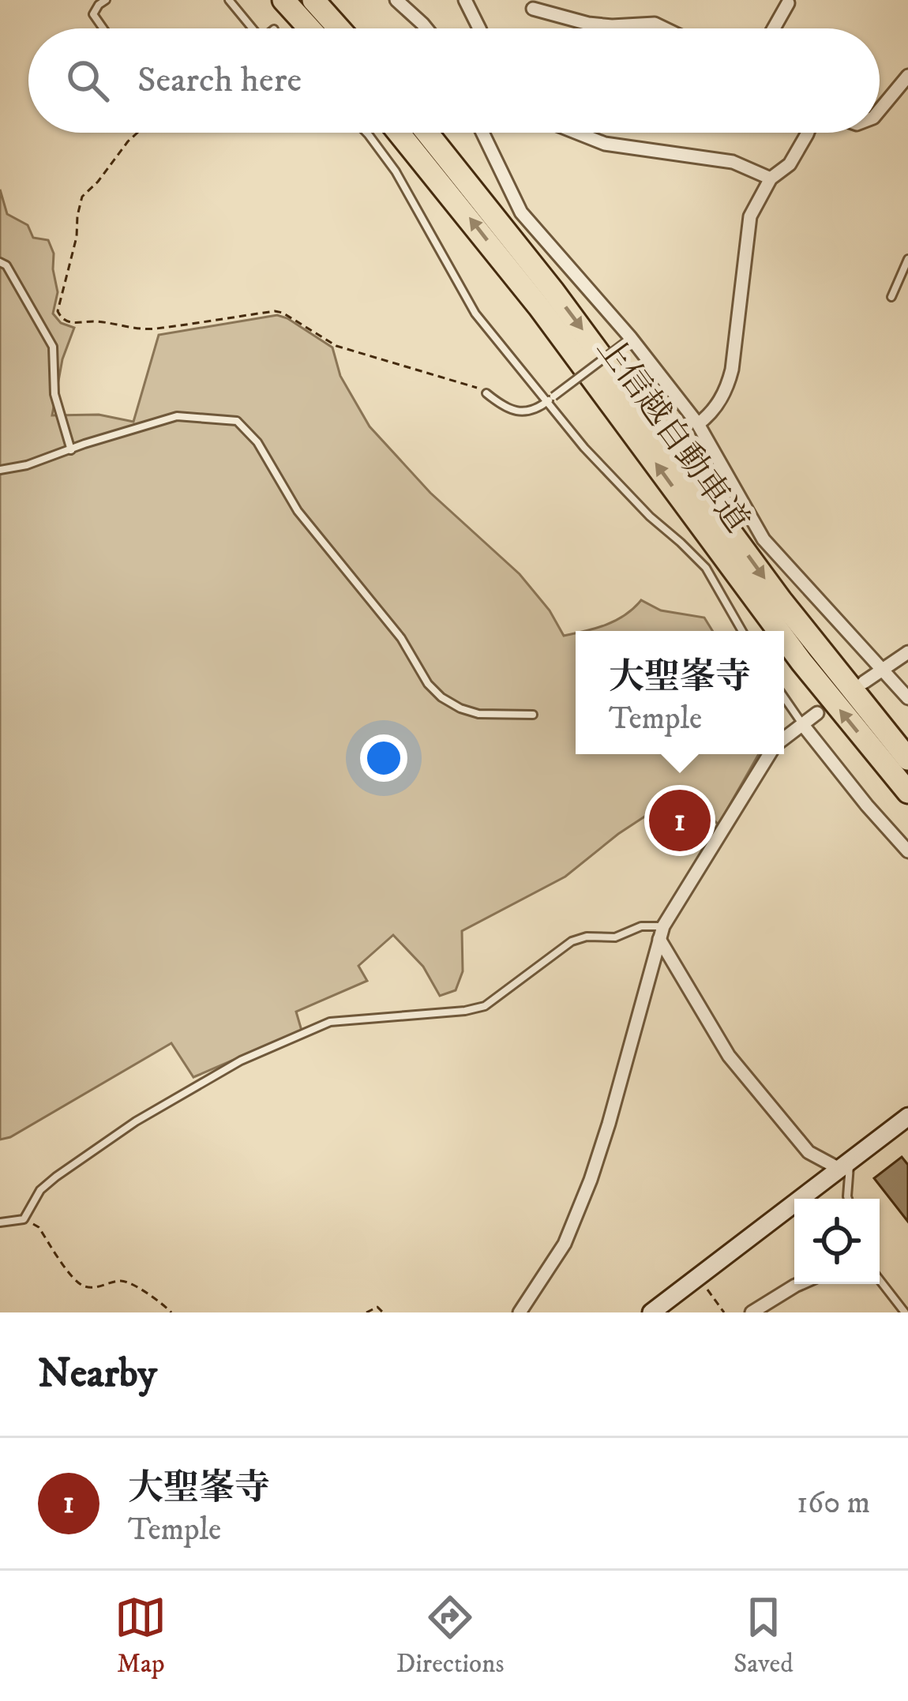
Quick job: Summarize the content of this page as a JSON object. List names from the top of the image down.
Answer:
{
  "streets": {
    "highway": ["上信越自動車道"]
  },
  "page": {
    "search": "Search here",
    "popup": ["大聖峯寺", "Temple"],
    "pins": "1",
    "heading": "Nearby",
    "list": [
      {
        "mark": "1",
        "name": "大聖峯寺",
        "note": "Temple",
        "value": "160 m"
      }
    ],
    "nav": ["Map", "Directions", "Saved"]
  }
}
